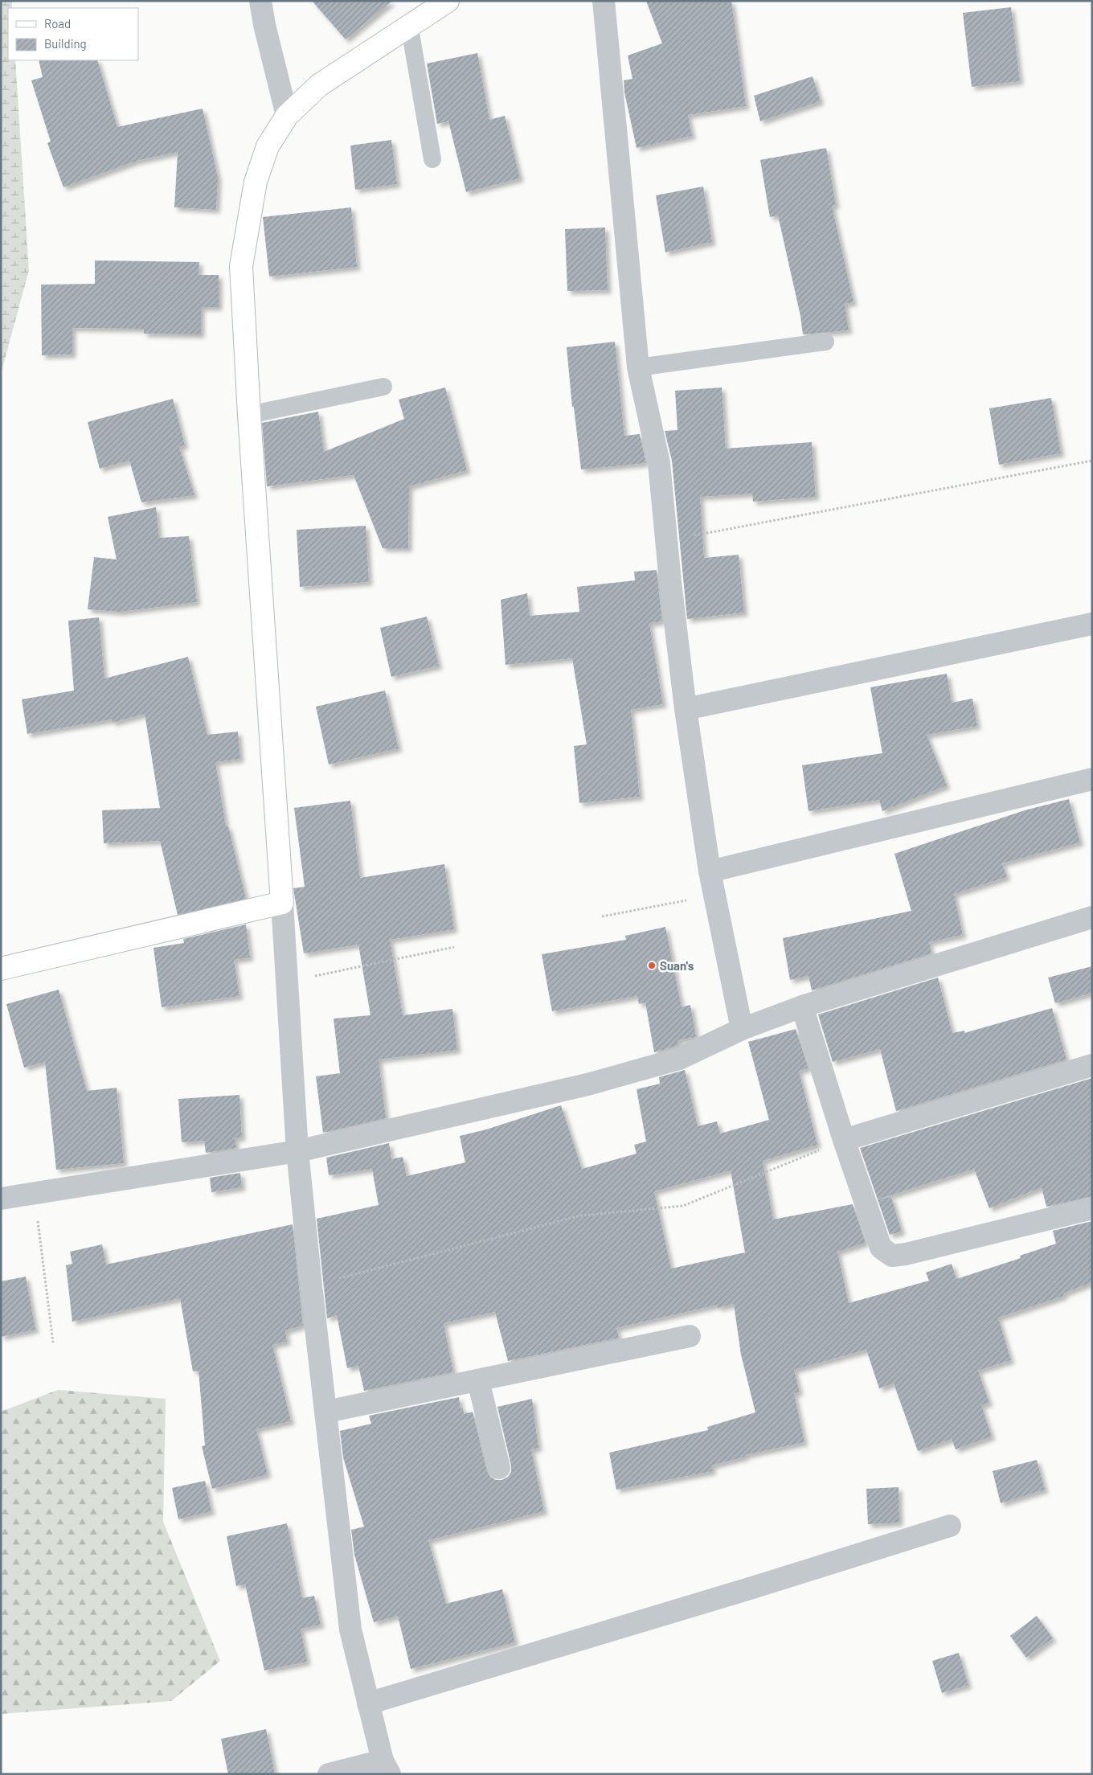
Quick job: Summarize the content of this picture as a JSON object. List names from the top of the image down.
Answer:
{
  "places": ["Suan's"],
  "legend": ["Road", "Building"]
}
